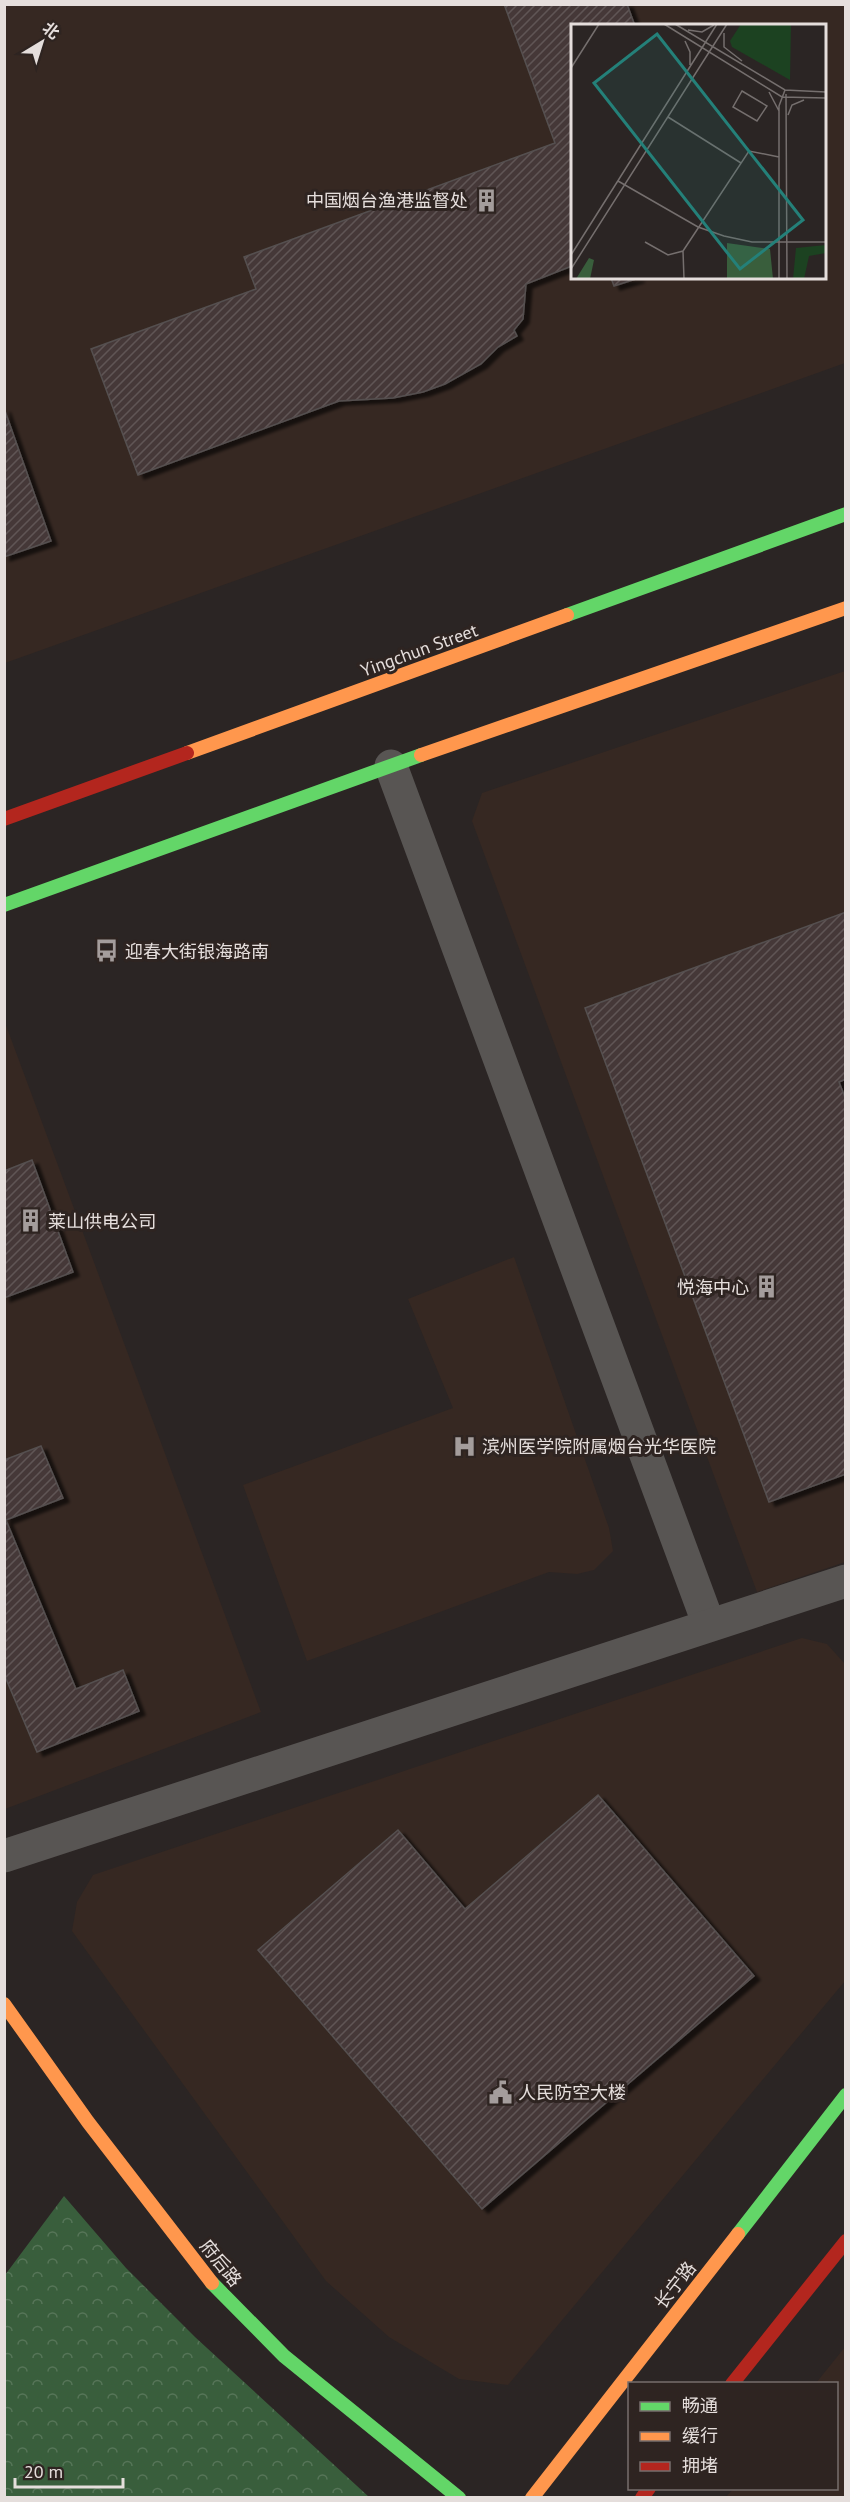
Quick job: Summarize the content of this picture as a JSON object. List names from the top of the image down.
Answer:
{
  "streets": {
    "main road": ["Yingchun Street", "府后路", "长宁路"]
  },
  "places": {
    "building": ["中国烟台渔港监督处", "莱山供电公司", "悦海中心"],
    "bus stop": ["迎春大街银海路南"],
    "hospital": ["滨州医学院附属烟台光华医院"],
    "public building": ["人民防空大楼"]
  },
  "legend": ["畅通", "缓行", "拥堵"],
  "scale_bar": "20 m",
  "north": "top right"
}
